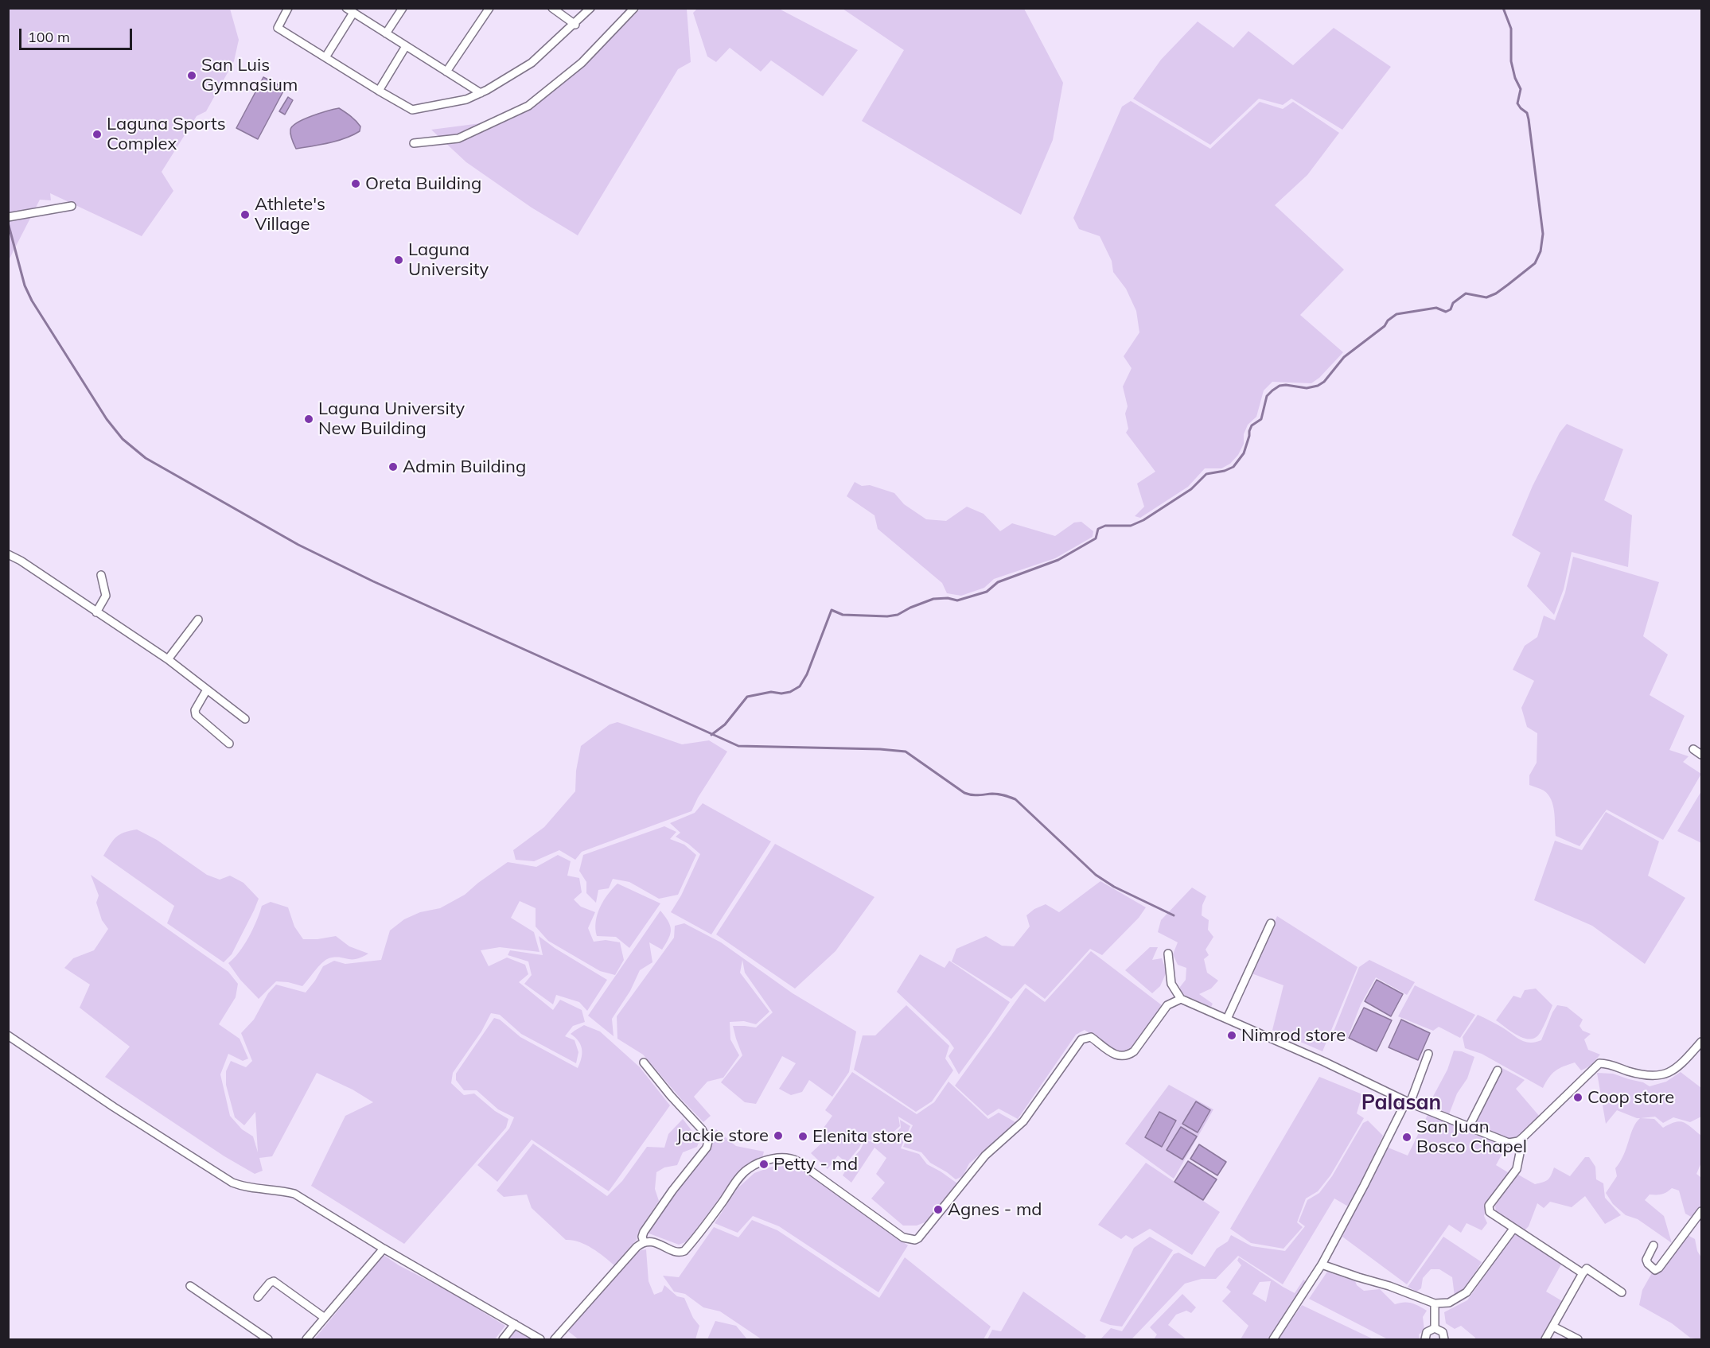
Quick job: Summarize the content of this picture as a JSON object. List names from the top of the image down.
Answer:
{
  "districts": ["Palasan"],
  "places": [
    "San Luis Gymnasium",
    "Laguna Sports Complex",
    "Oreta Building",
    "Athlete's Village",
    "Laguna University",
    "Laguna University New Building",
    "Admin Building",
    "Nimrod store",
    "Coop store",
    "Jackie store",
    "Elenita store",
    "San Juan Bosco Chapel",
    "Petty - md",
    "Agnes - md"
  ],
  "scale_bar": "100 m"
}
